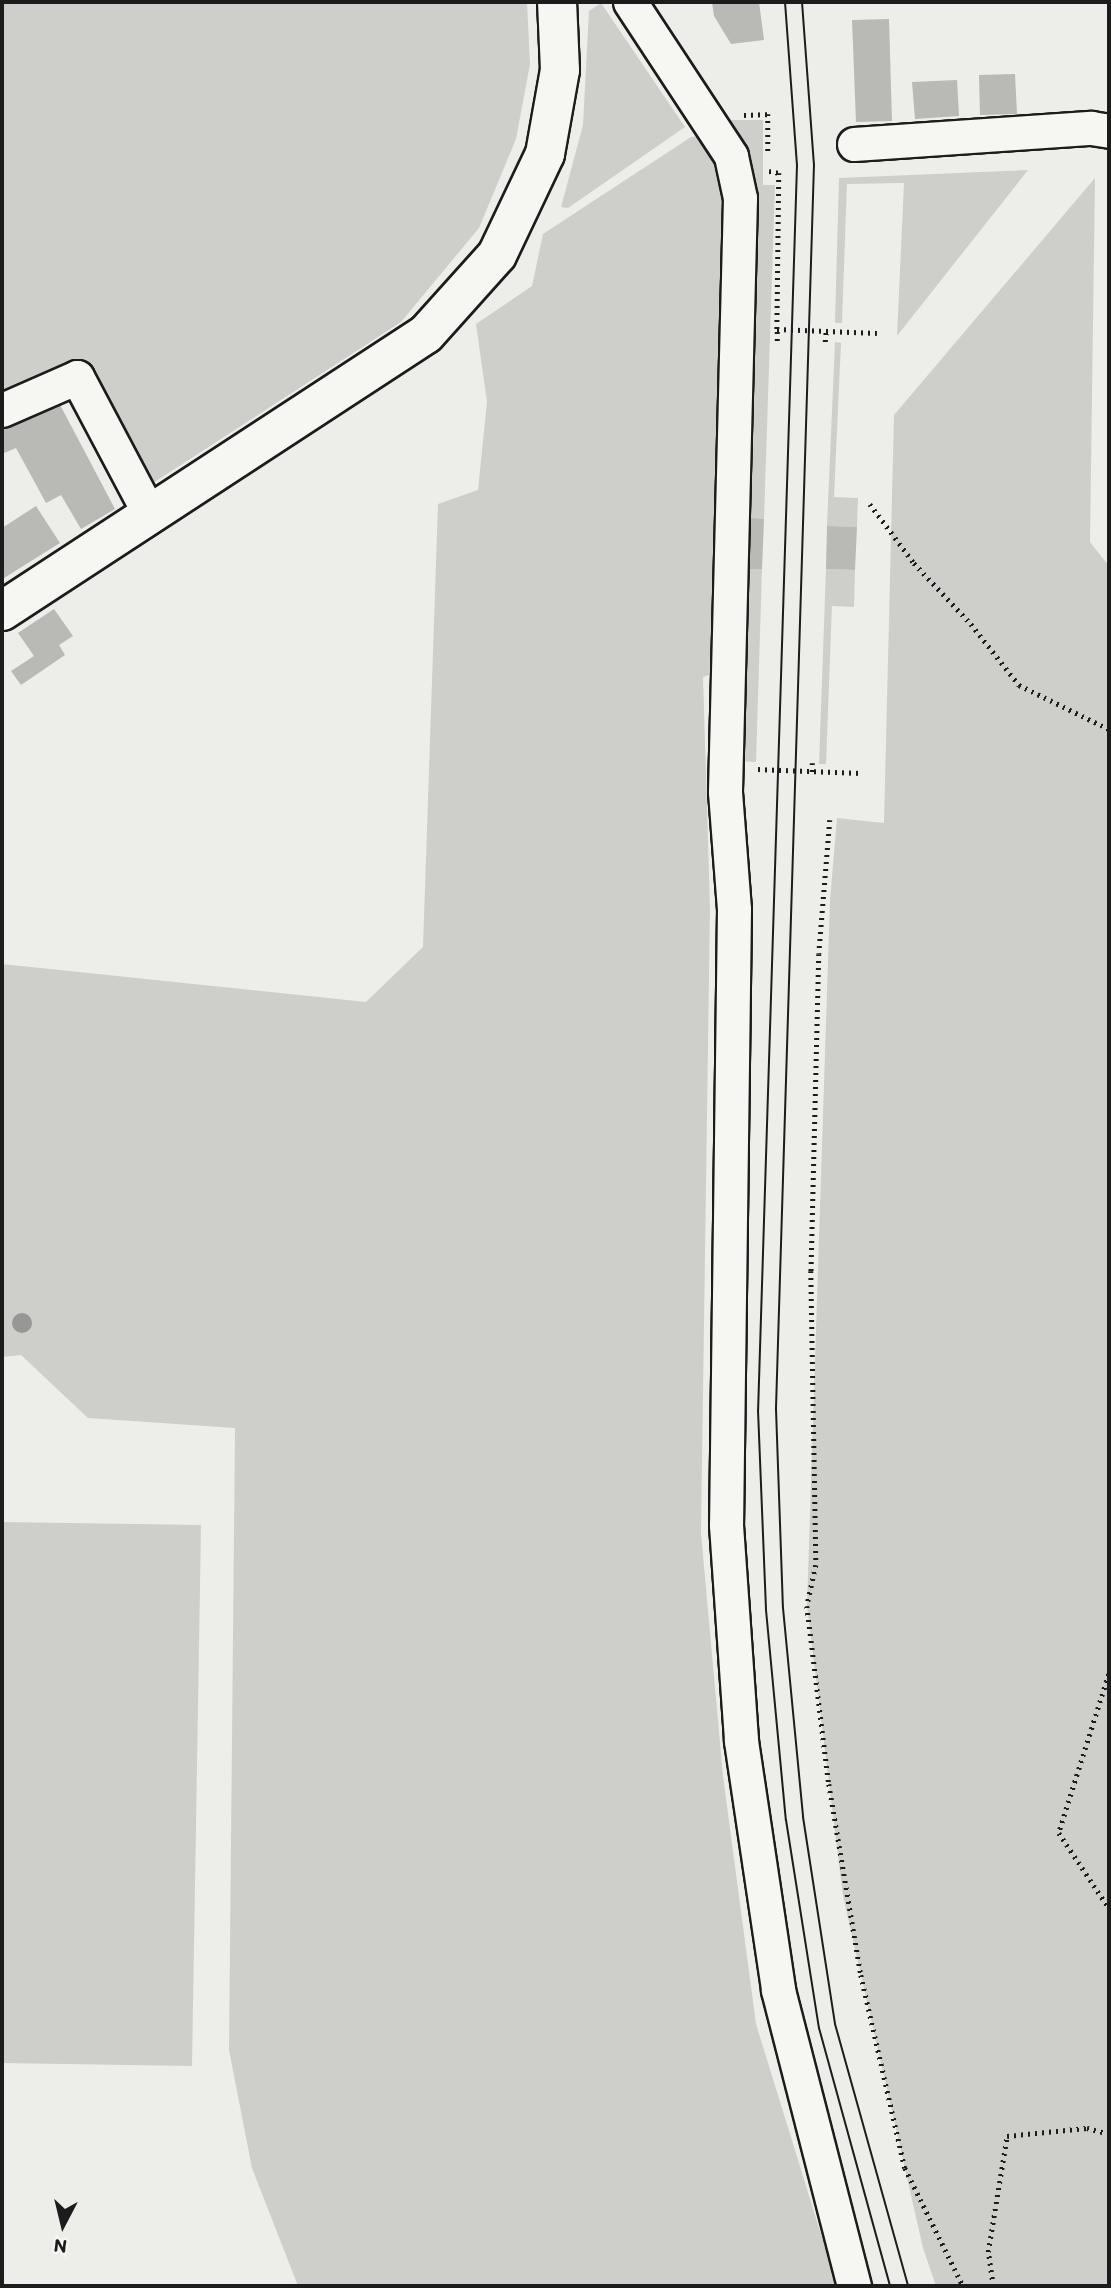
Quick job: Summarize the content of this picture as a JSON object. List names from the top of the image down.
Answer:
{
  "north": "bottom"
}
